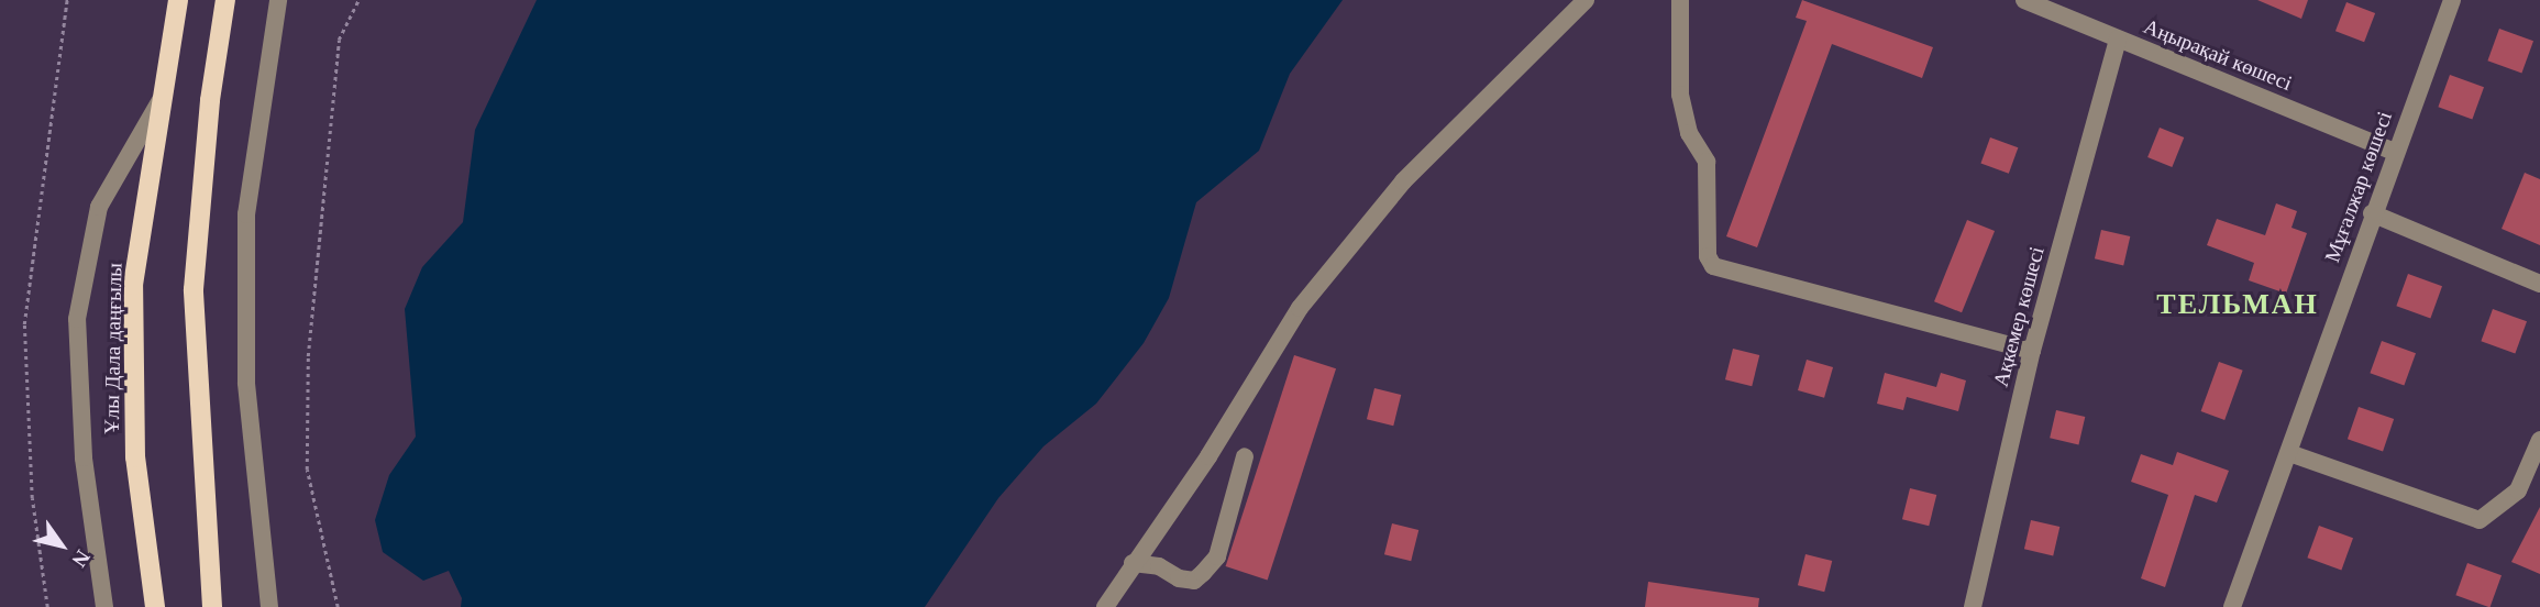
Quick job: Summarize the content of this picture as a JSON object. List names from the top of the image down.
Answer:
{
  "streets": {
    "main road": ["Ұлы Дала даңғылы"],
    "street": ["Аңырақай көшесі", "Мұғалжар көшесі", "Ақкемер көшесі"]
  },
  "crossings": [
    ["Аңырақай көшесі", "Мұғалжар көшесі"],
    ["Аңырақай көшесі", "Ақкемер көшесі"]
  ],
  "districts": ["ТЕЛЬМАН"],
  "north": "bottom right"
}
